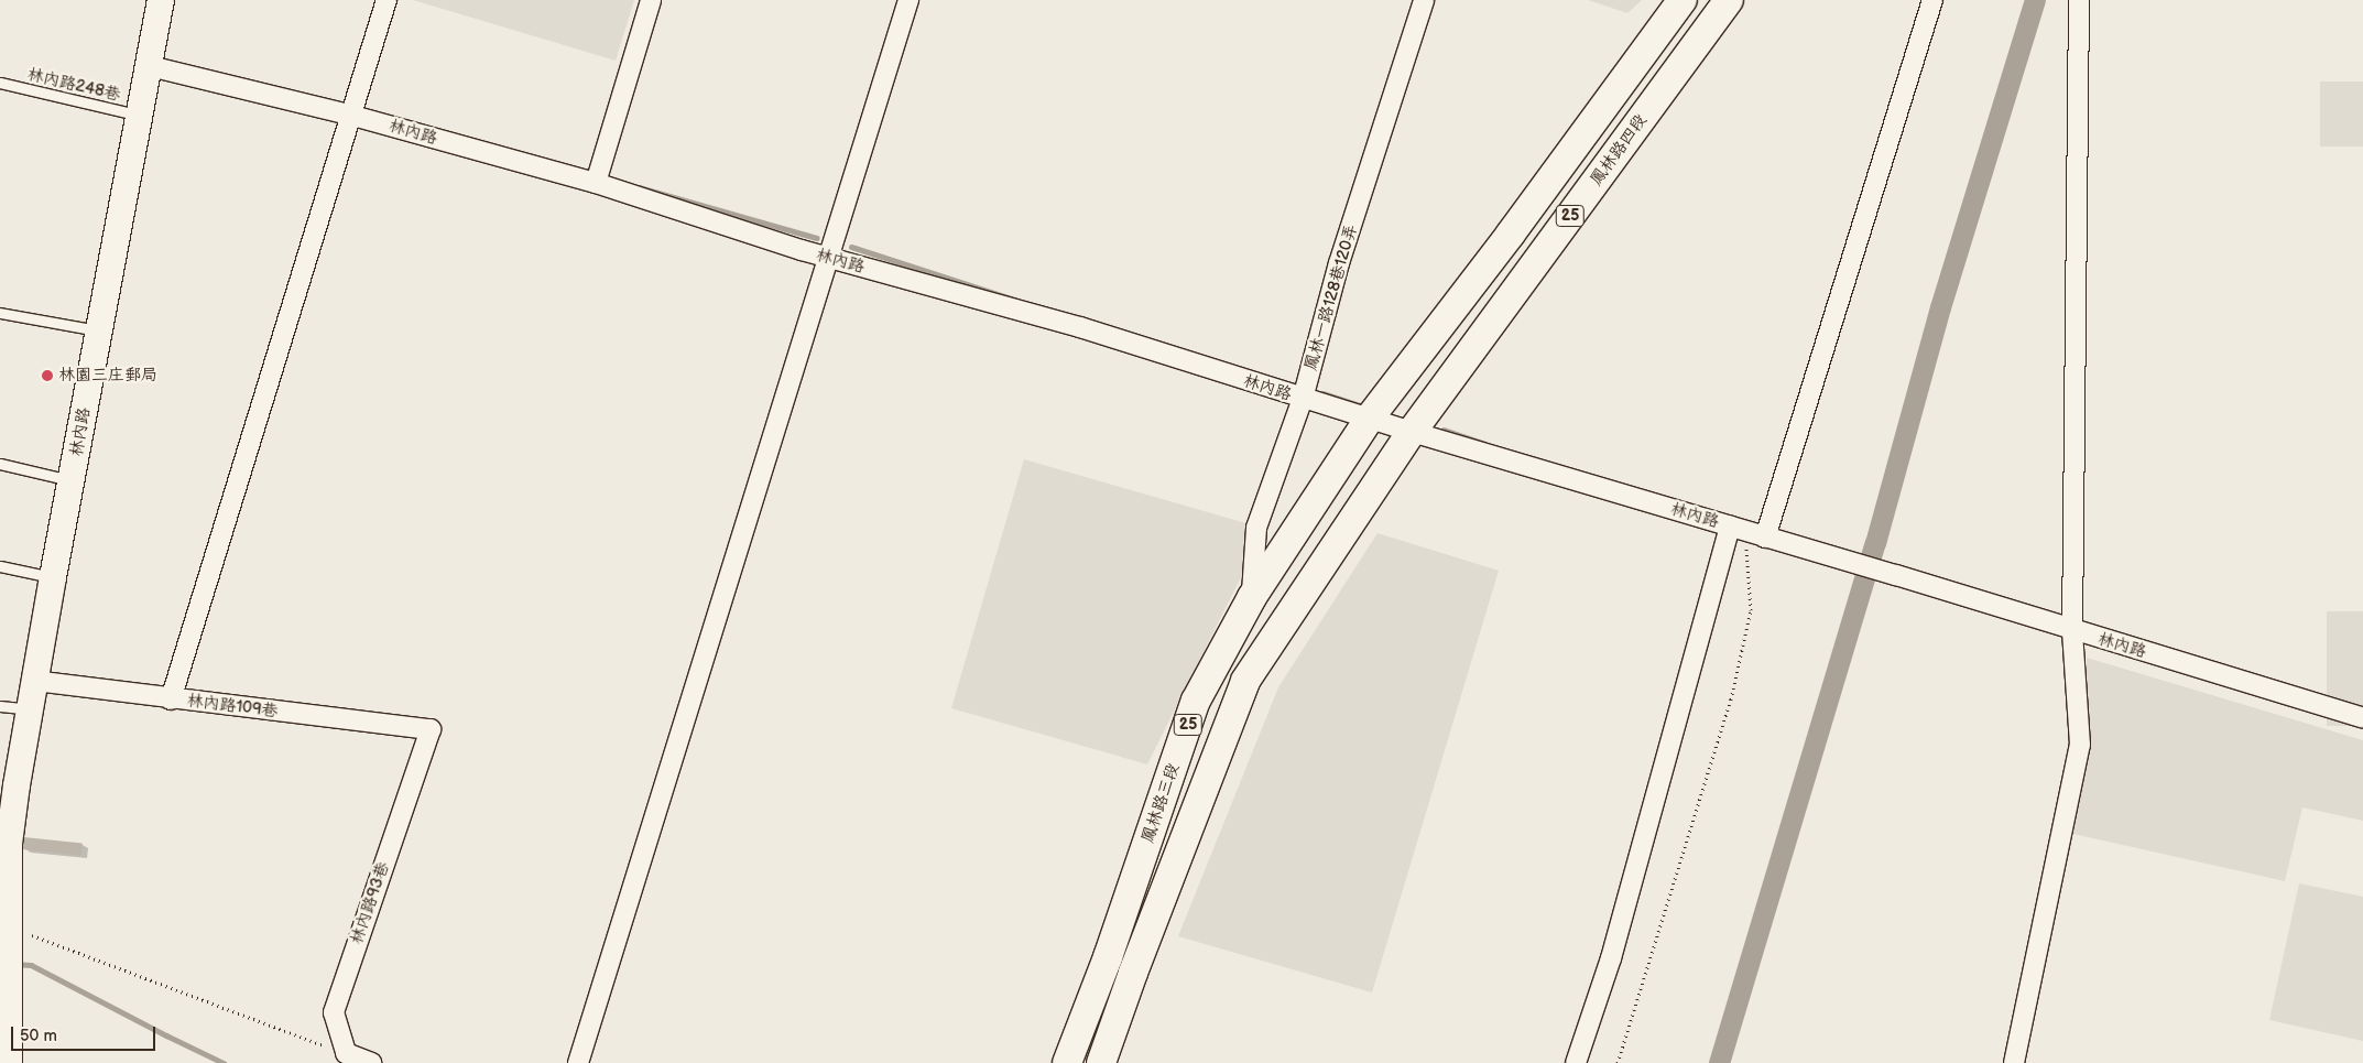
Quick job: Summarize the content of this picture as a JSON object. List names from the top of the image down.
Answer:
{
  "streets": {
    "main road": ["鳳林路四段", "25", "鳳林路三段"],
    "street": [
      "林內路",
      "鳳林一路128巷120弄",
      "林內路109巷",
      "林內路93巷"
    ],
    "lane": ["林內路248巷"]
  },
  "crossings": [
    ["林內路248巷", "林內路"],
    ["林內路", "鳳林路四段"],
    ["林內路", "25"],
    ["林內路", "鳳林一路128巷120弄"],
    ["林內路", "林內路109巷"],
    ["林內路", "鳳林路三段"],
    ["鳳林路四段", "鳳林路三段"],
    ["25", "鳳林路三段"],
    ["鳳林一路128巷120弄", "鳳林路三段"],
    ["林內路109巷", "林內路93巷"]
  ],
  "places": ["林園三庄郵局"],
  "scale_bar": "50 m"
}
